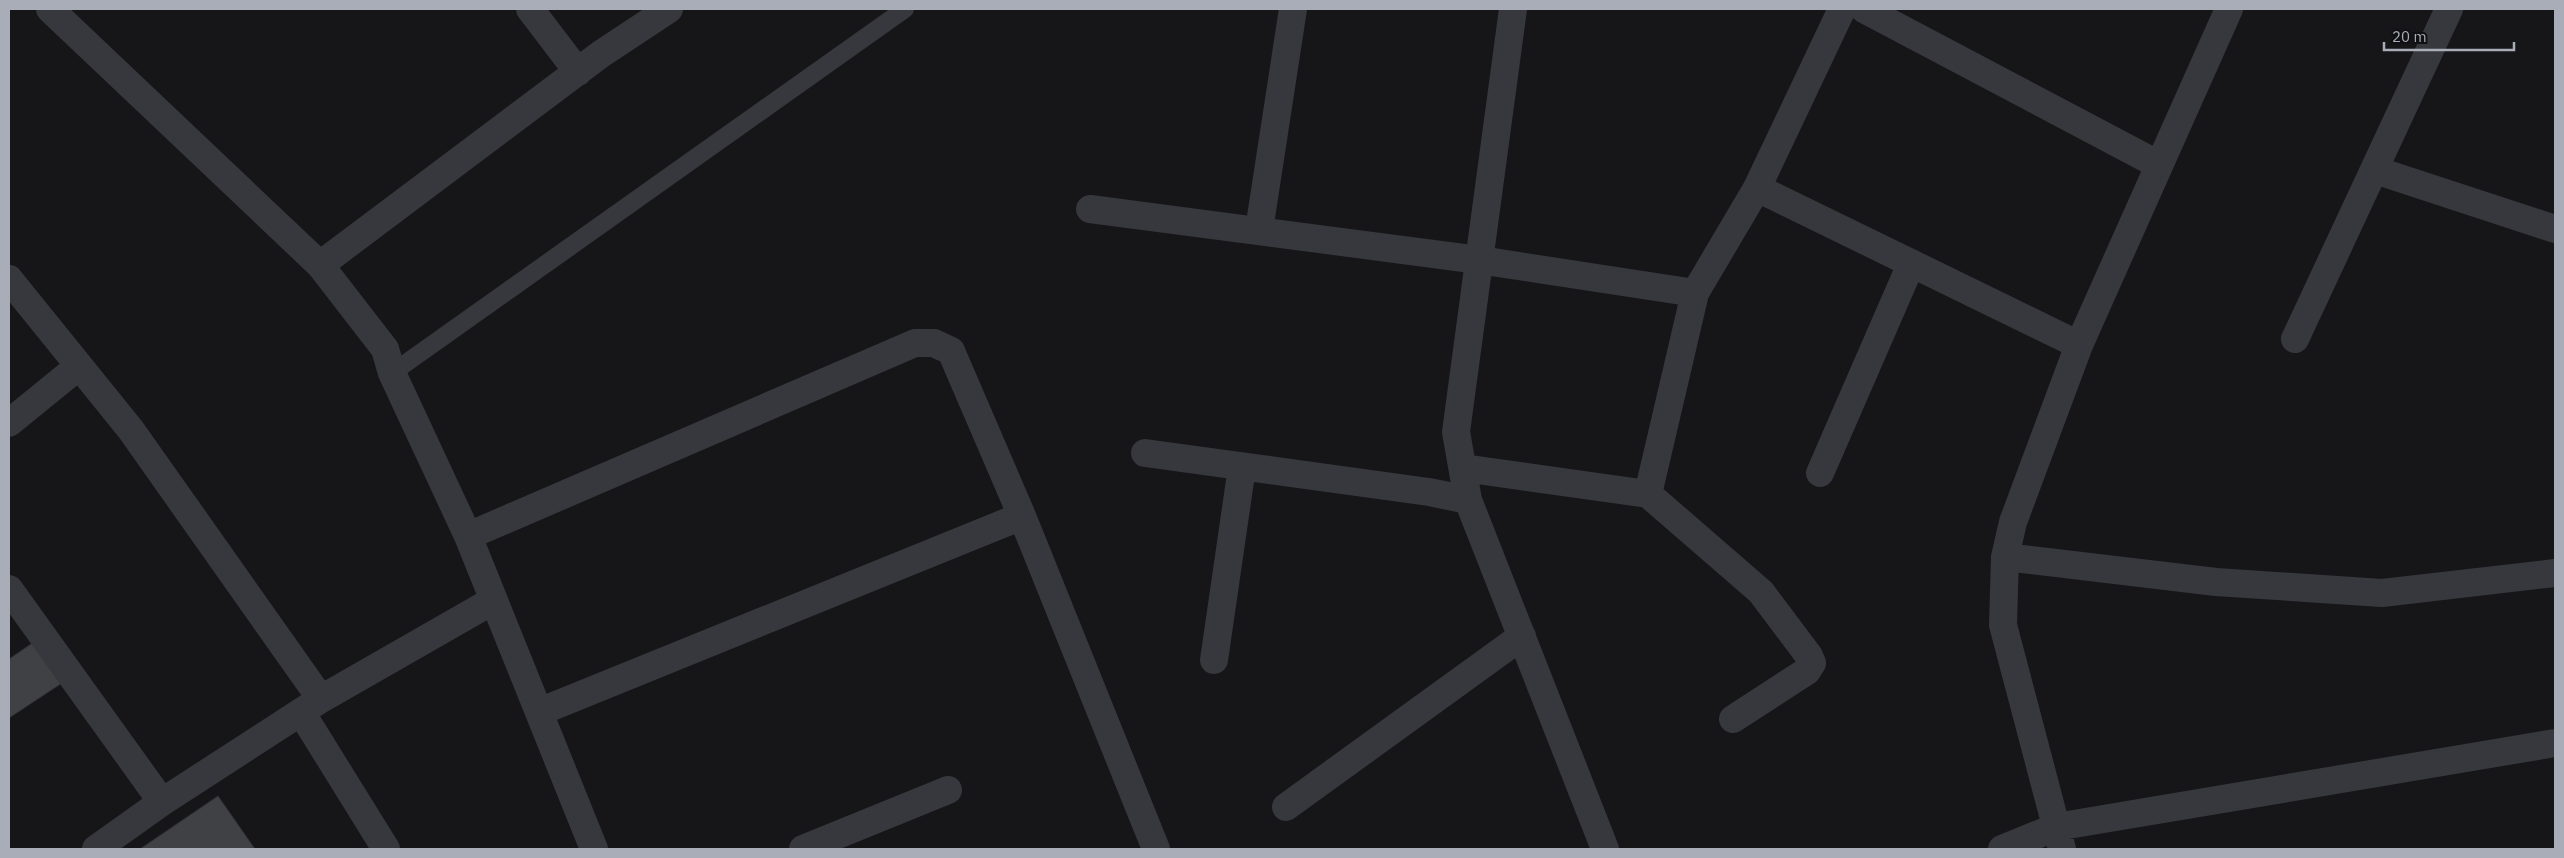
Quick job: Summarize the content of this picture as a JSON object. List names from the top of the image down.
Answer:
{
  "scale_bar": "20 m"
}
